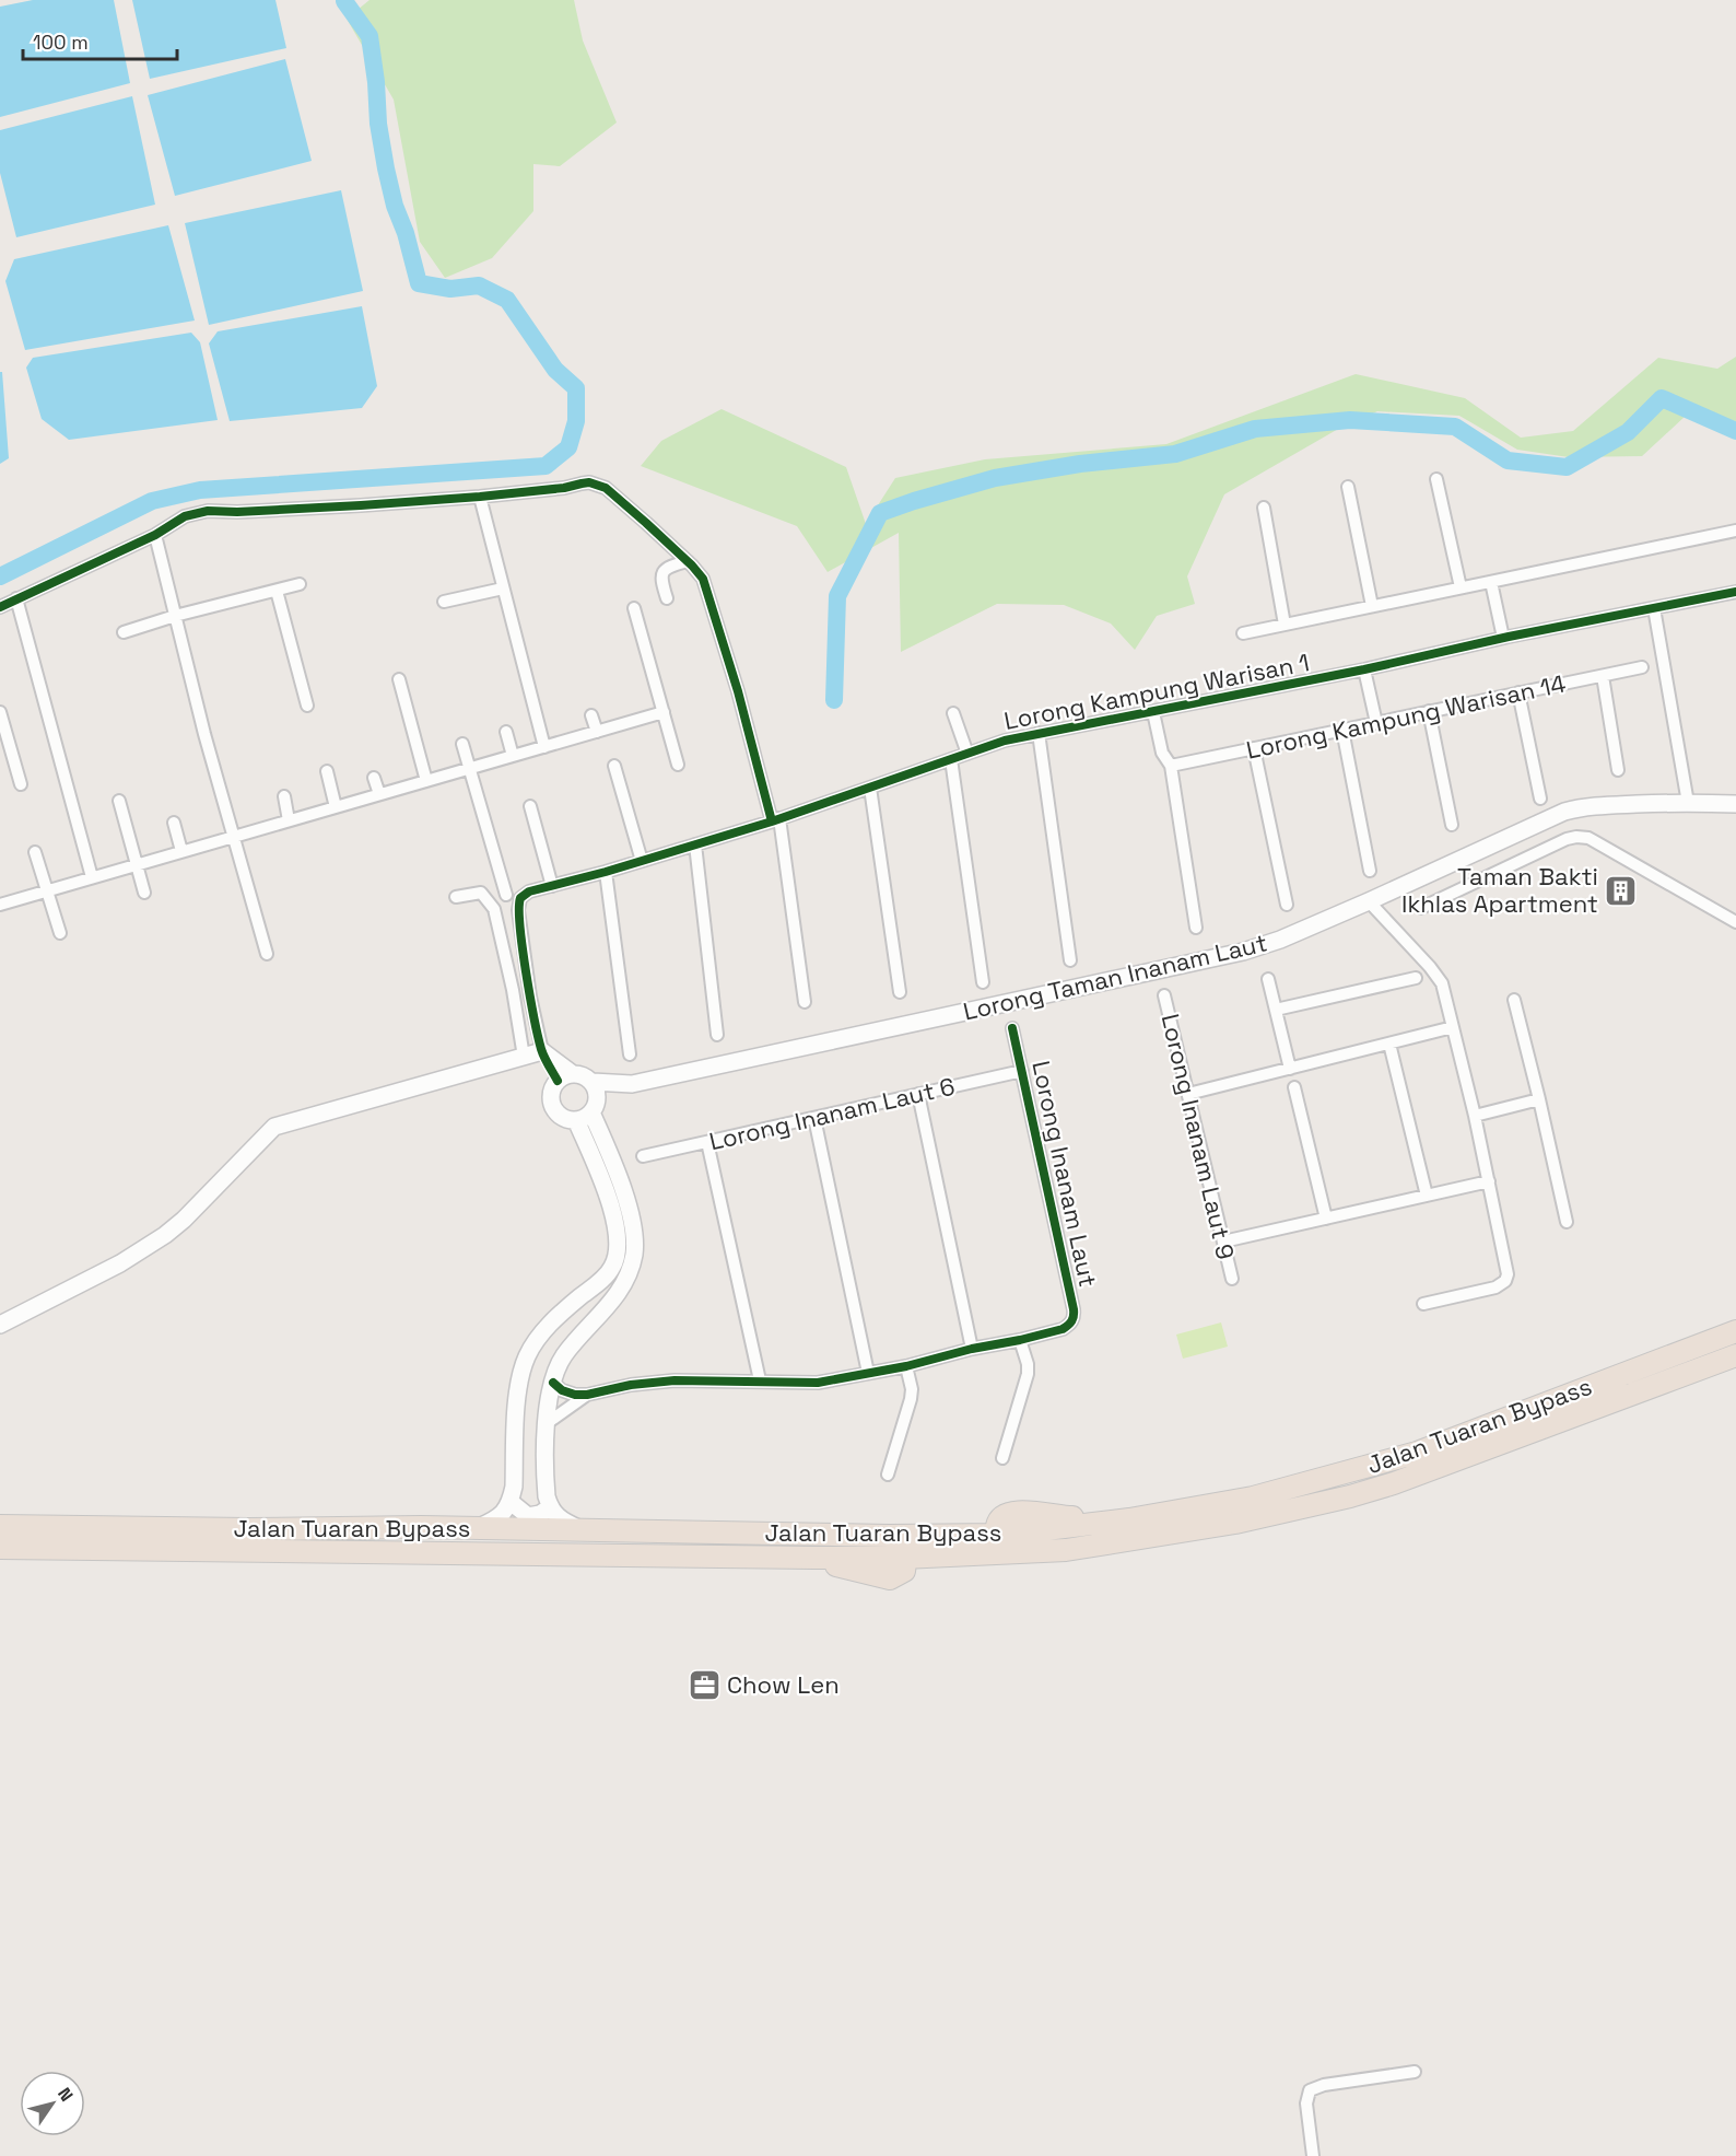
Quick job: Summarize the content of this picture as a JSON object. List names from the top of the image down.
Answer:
{
  "streets": {
    "highway": ["Jalan Tuaran Bypass"],
    "main road": ["Lorong Kampung Warisan 1", "Lorong Taman Inanam Laut"],
    "street": [
      "Lorong Kampung Warisan 14",
      "Lorong Inanam Laut 6",
      "Lorong Inanam Laut 9",
      "Lorong Inanam Laut"
    ]
  },
  "crossings": [
    ["Lorong Kampung Warisan 1", "Lorong Taman Inanam Laut"],
    ["Lorong Inanam Laut 6", "Lorong Inanam Laut"]
  ],
  "places": {
    "building": ["Taman Bakti Ikhlas Apartment"],
    "office": ["Chow Len"]
  },
  "scale_bar": "100 m",
  "north": "top right"
}
